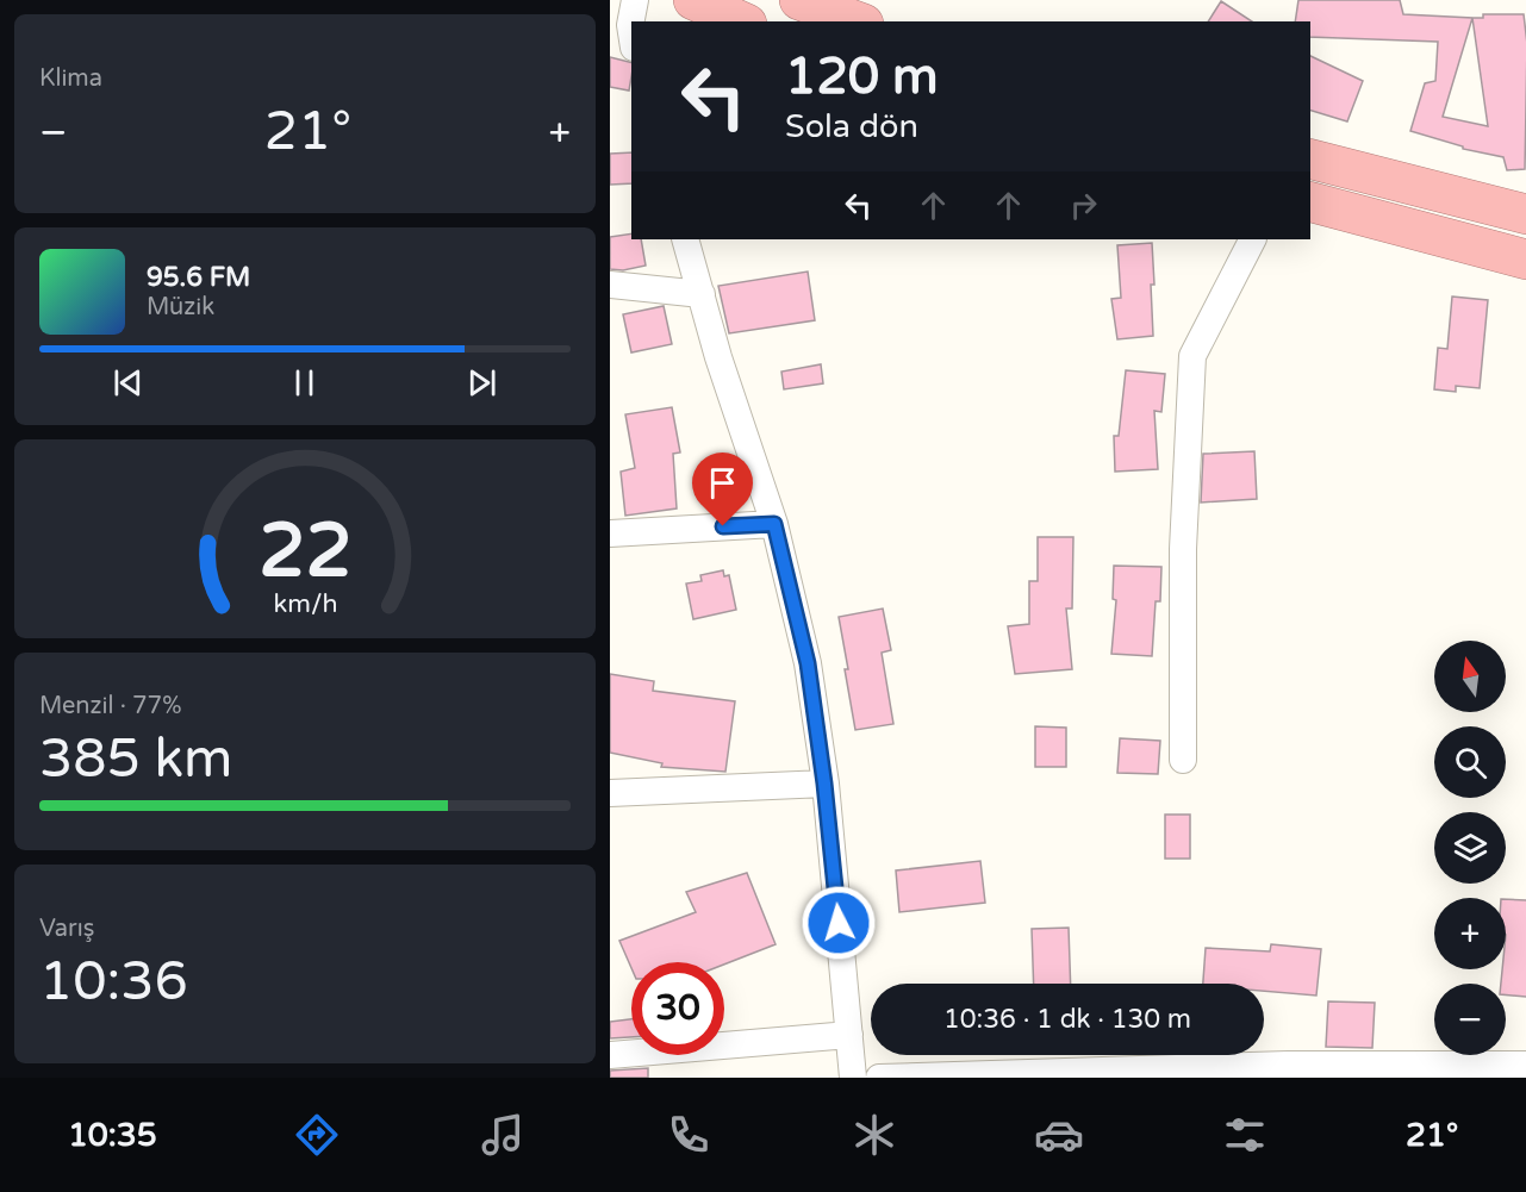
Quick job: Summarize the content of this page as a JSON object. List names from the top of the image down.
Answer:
{
  "north": "top",
  "page": {
    "tile": [
      "Klima",
      ["Menzil · 77%", "385 km"],
      ["Varış", "10:36"]
    ],
    "turn": ["120 m", "Sola dön"],
    "heat": ["−", "21°", "+"],
    "song": ["95.6 FM", "Müzik"],
    "map_buttons": ["+", "−"],
    "limit": "30",
    "trip": "10:36 · 1 dk · 130 m",
    "tabs": ["10:35", "21°"],
    "gauge": ["22", "km/h"]
  }
}
